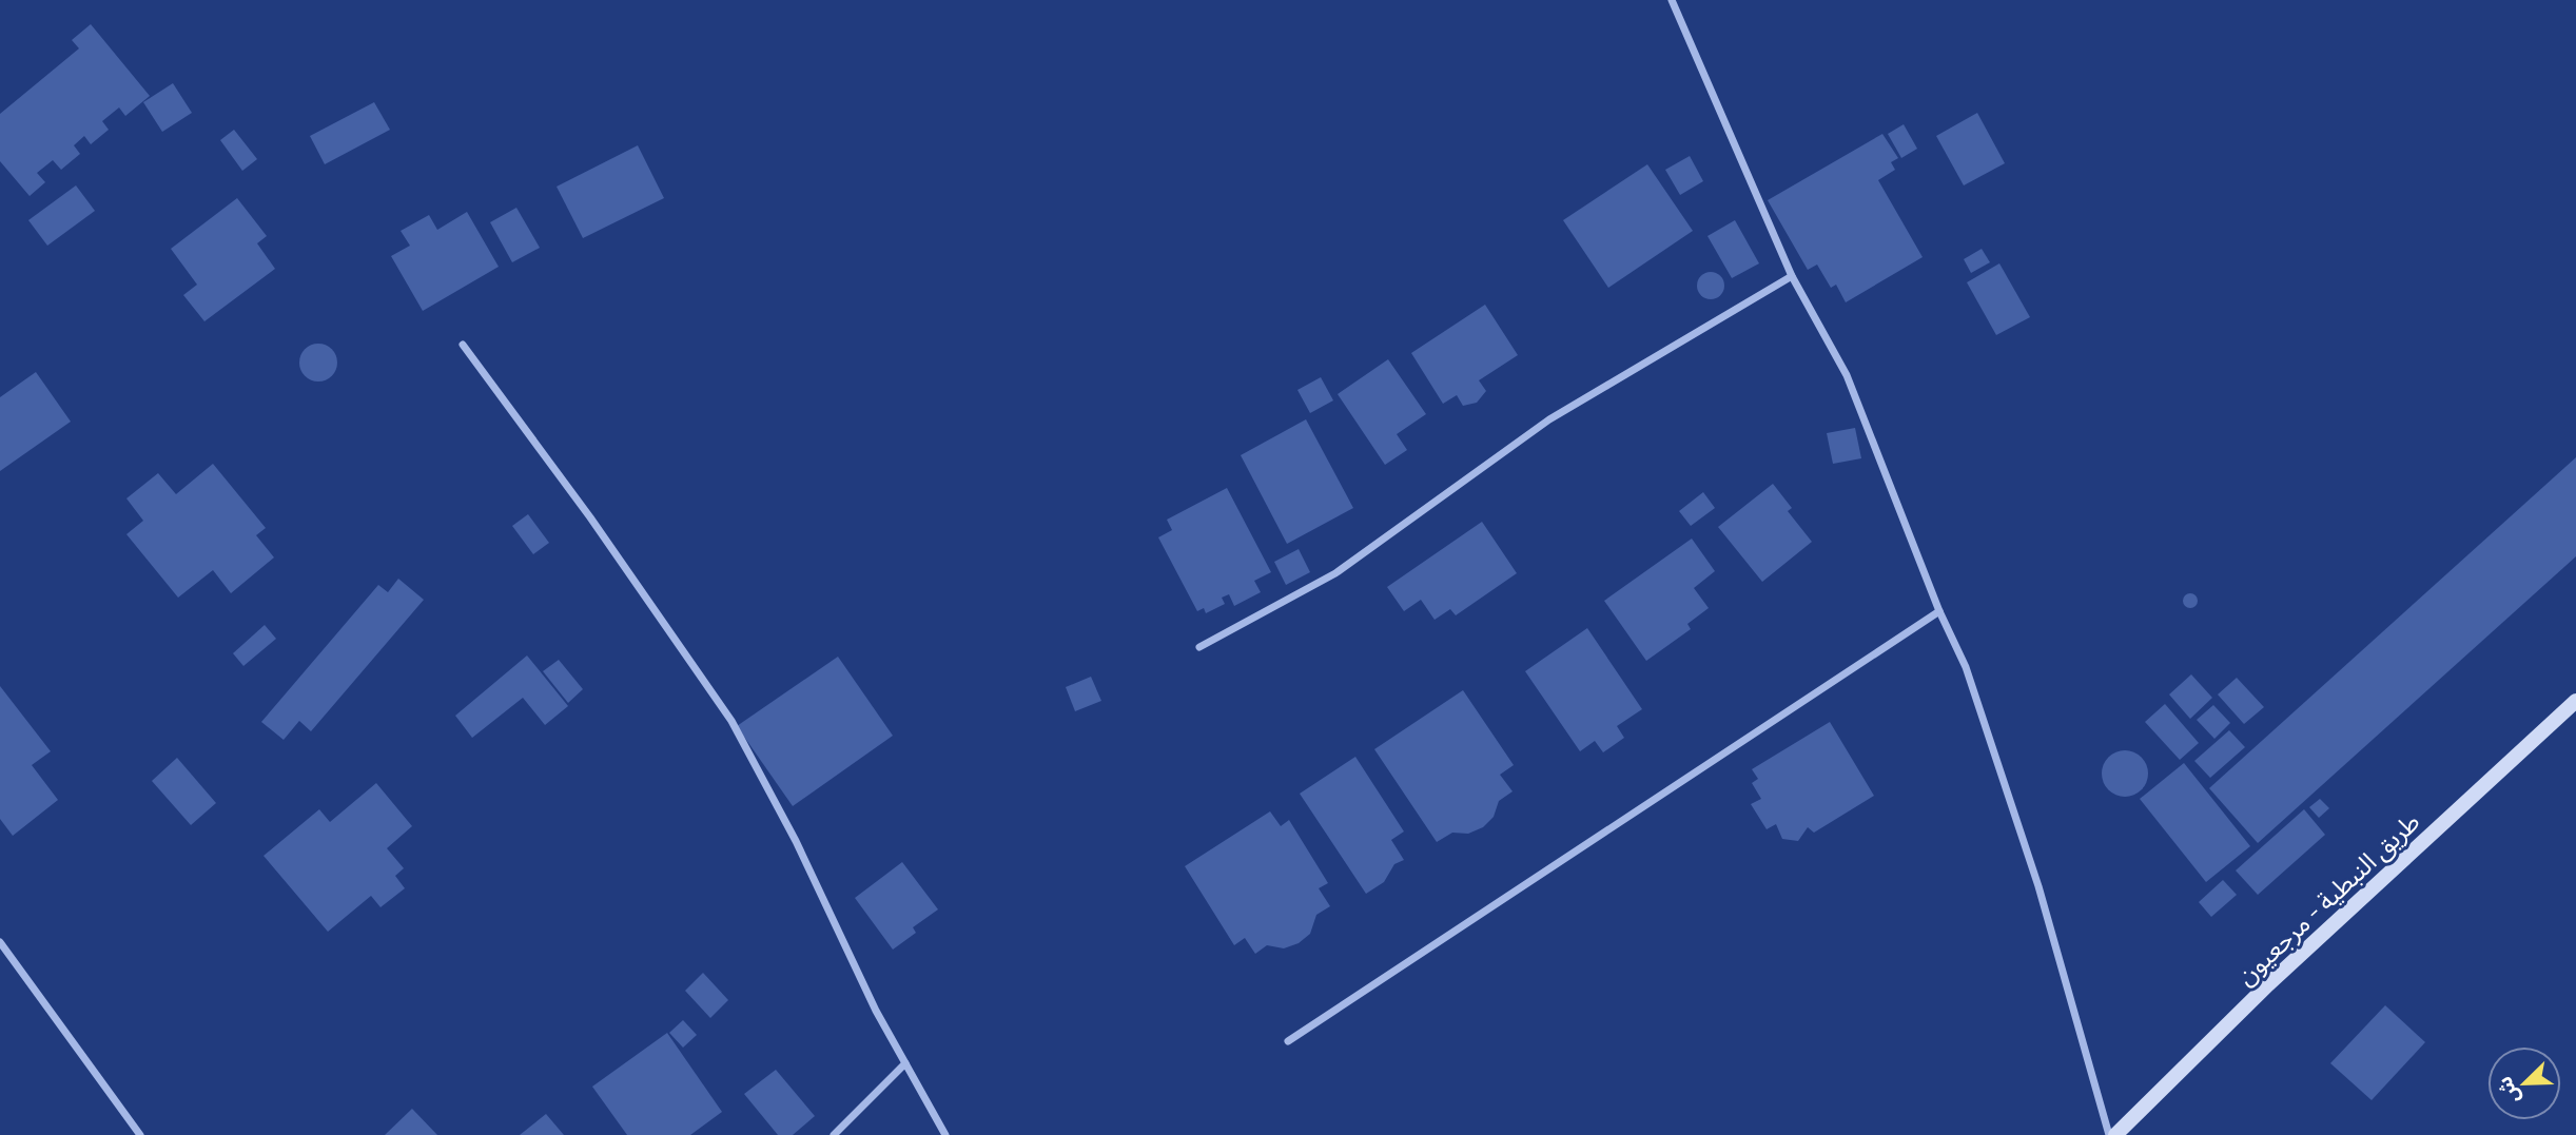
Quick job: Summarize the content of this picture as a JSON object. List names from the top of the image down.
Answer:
{
  "streets": {
    "main road": ["طريق النبطية - مرجعيون"]
  },
  "north": "bottom left"
}
